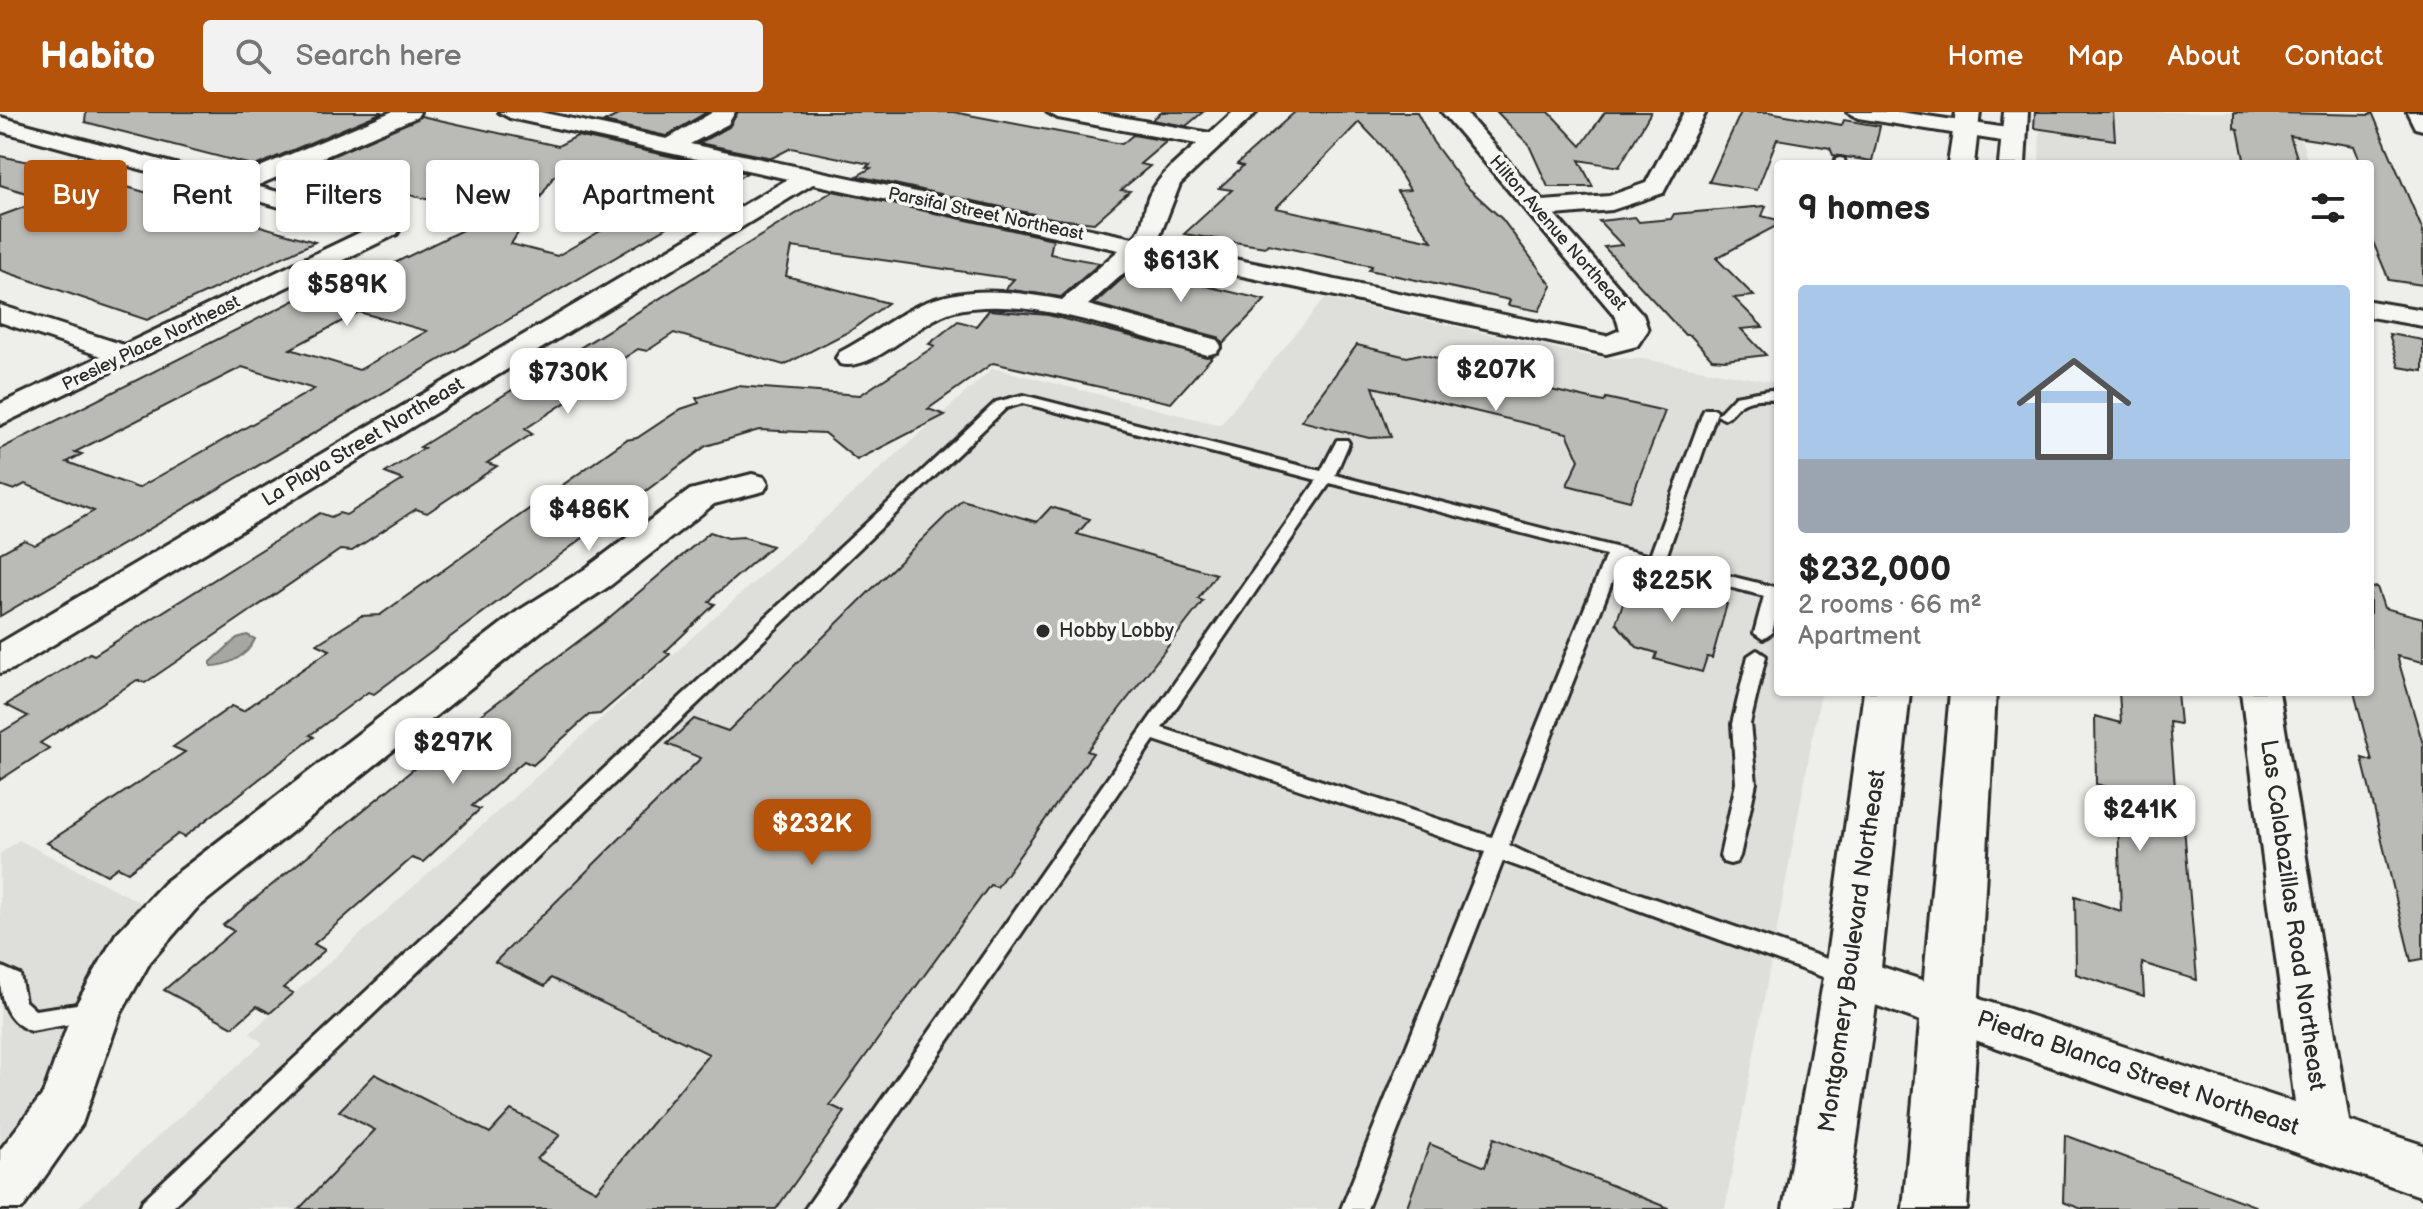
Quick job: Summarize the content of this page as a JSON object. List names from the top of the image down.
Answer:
{
  "streets": {
    "main road": ["Montgomery Boulevard Northeast"],
    "street": [
      "Parsifal Street Northeast",
      "Hilton Avenue Northeast",
      "Presley Place Northeast",
      "La Playa Street Northeast",
      "Las Calabazillas Road Northeast",
      "Piedra Blanca Street Northeast"
    ]
  },
  "crossings": [
    ["Parsifal Street Northeast", "Hilton Avenue Northeast"],
    ["Parsifal Street Northeast", "La Playa Street Northeast"],
    ["Las Calabazillas Road Northeast", "Piedra Blanca Street Northeast"],
    ["Montgomery Boulevard Northeast", "Piedra Blanca Street Northeast"]
  ],
  "places": ["Hobby Lobby"],
  "page": {
    "header": "Habito",
    "search": "Search here",
    "nav": [
      "Home",
      "Map",
      "About",
      "Contact"
    ],
    "chip": [
      "Buy",
      "Rent",
      "Filters",
      "New",
      "Apartment"
    ],
    "heading": "9 homes",
    "price": [
      "$613K",
      "$589K",
      "$207K",
      "$730K",
      "$486K",
      "$225K",
      "$297K",
      "$241K",
      "$232K"
    ],
    "list": [
      {
        "name": "$232,000",
        "note": "2 rooms · 66 m² · Apartment"
      }
    ]
  }
}
